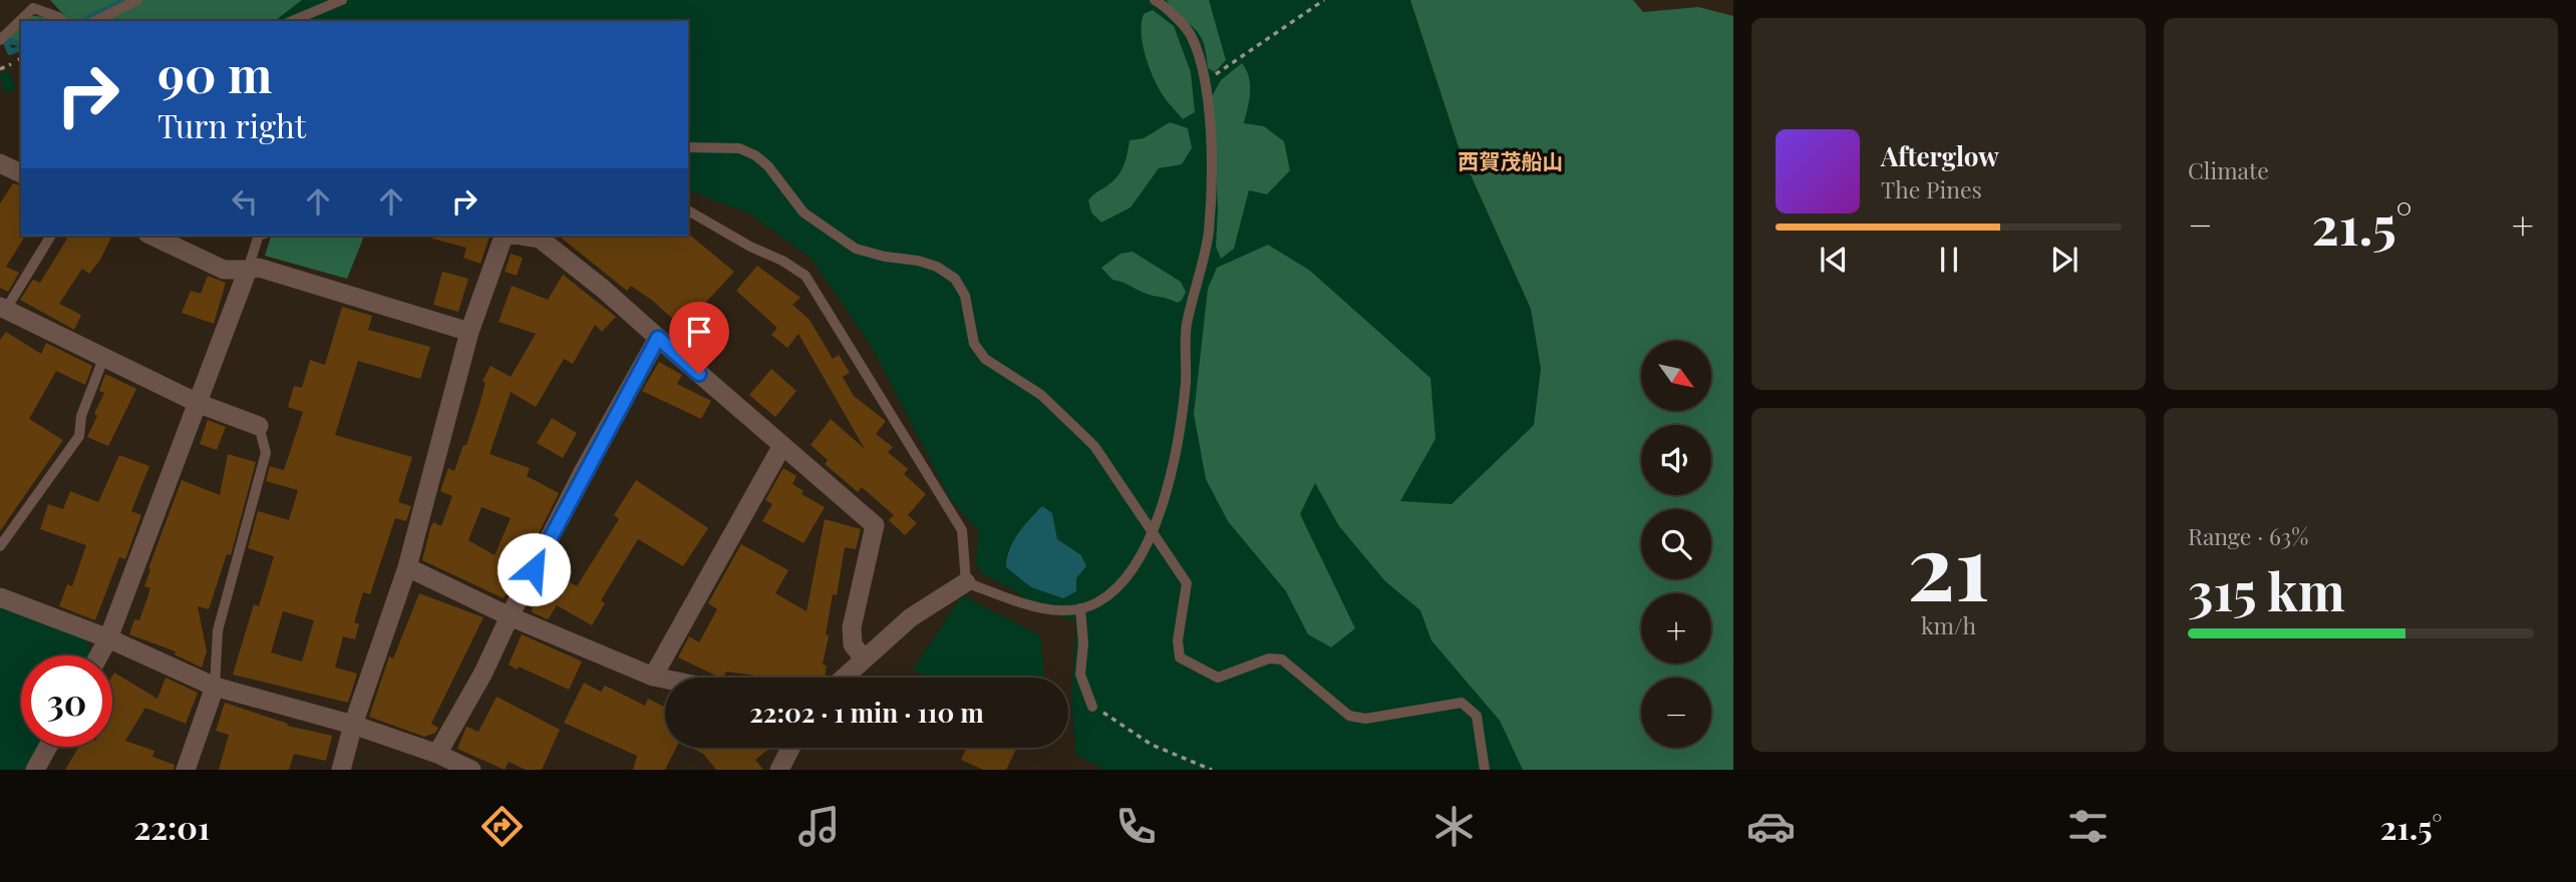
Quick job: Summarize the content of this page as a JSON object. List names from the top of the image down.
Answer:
{
  "districts": ["西賀茂船山"],
  "north": "bottom right",
  "page": {
    "tile": [
      "Climate",
      ["21", "km/h"],
      ["Range · 63%", "315 km"]
    ],
    "turn": ["90 m", "Turn right"],
    "song": ["Afterglow", "The Pines"],
    "heat": ["−", "21.5°", "+"],
    "map_buttons": ["+", "−"],
    "limit": "30",
    "trip": "22:02 · 1 min · 110 m",
    "tabs": ["22:01", "21.5°"]
  }
}
